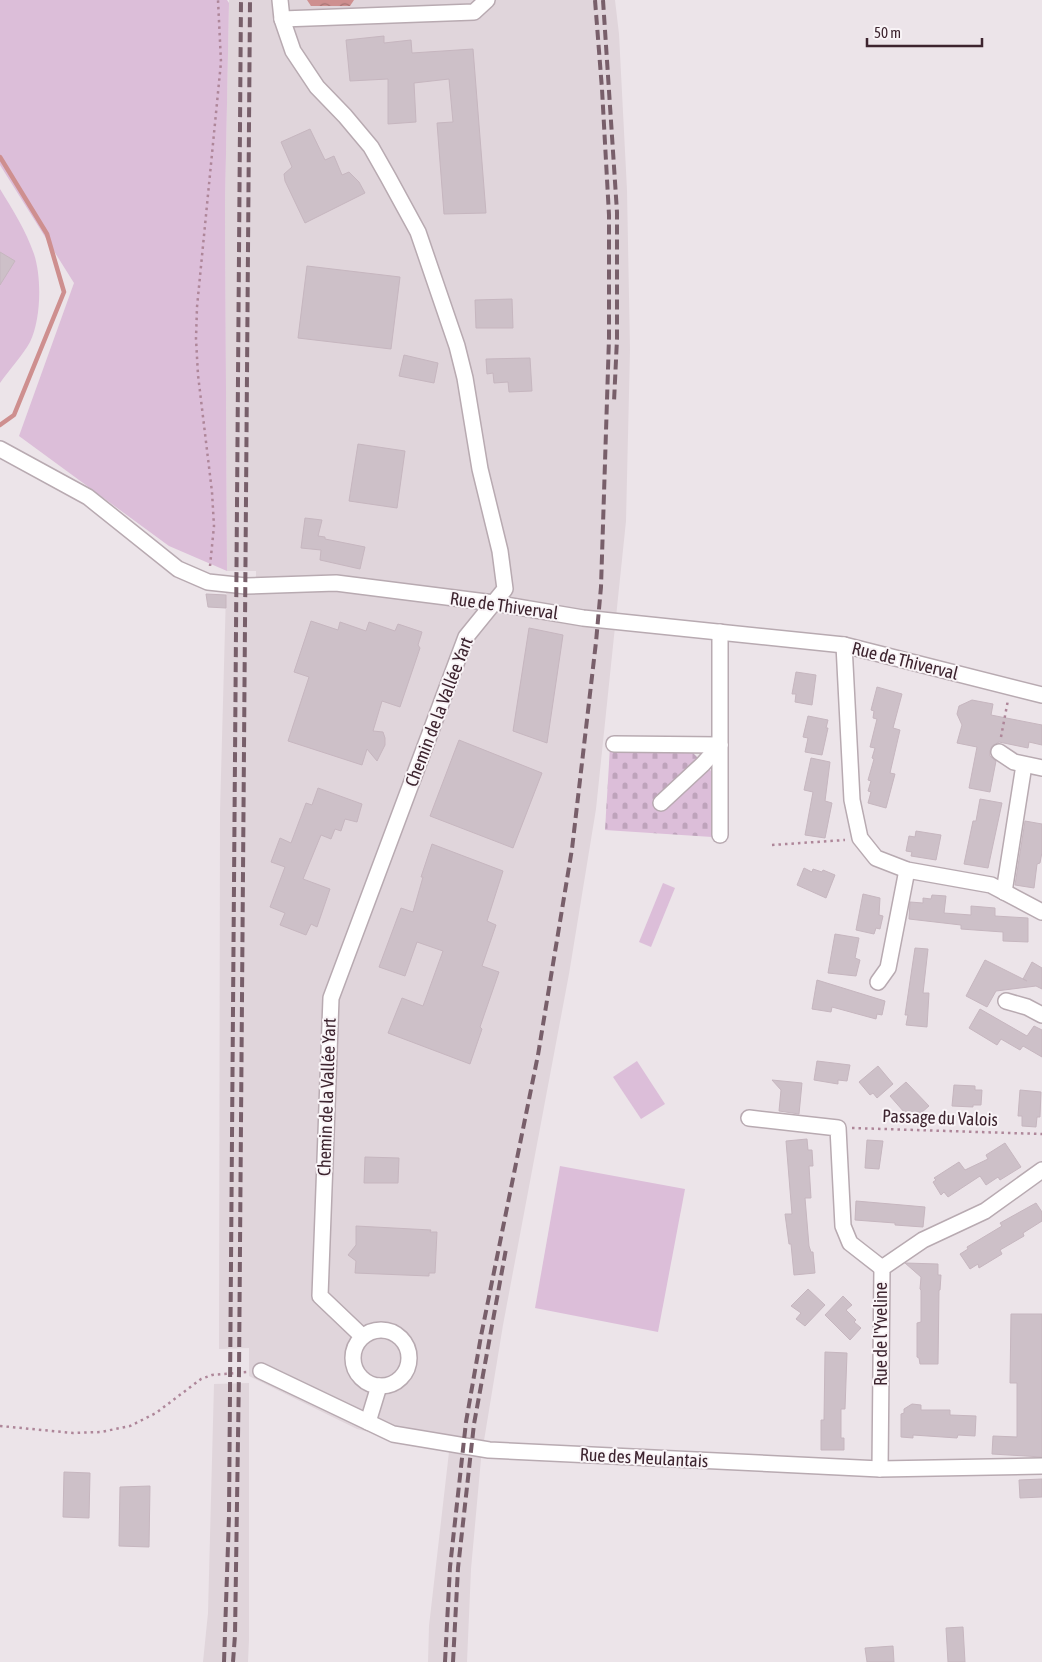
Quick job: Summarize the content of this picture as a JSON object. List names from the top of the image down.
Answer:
{
  "streets": {
    "street": [
      "Rue de Thiverval",
      "Chemin de la Vallée Yart",
      "Rue de l'Yveline",
      "Rue des Meulantais"
    ],
    "path": ["Passage du Valois"]
  },
  "crossings": [
    ["Rue de Thiverval", "Chemin de la Vallée Yart"],
    ["Rue de l'Yveline", "Rue des Meulantais"]
  ],
  "scale_bar": "50 m"
}
